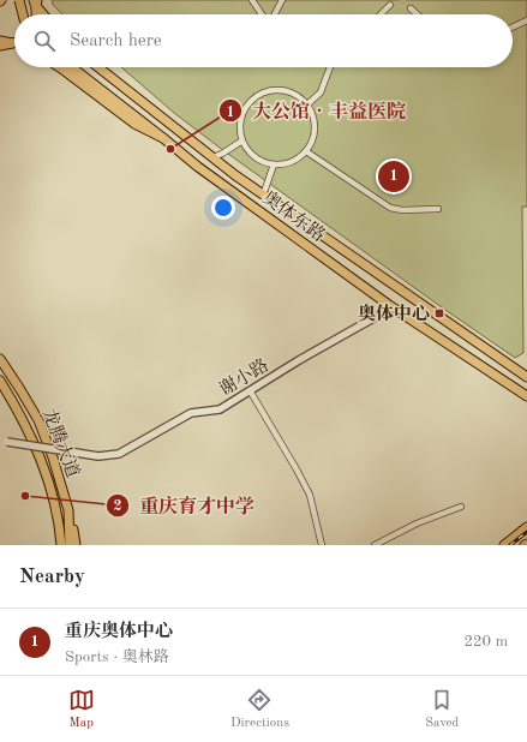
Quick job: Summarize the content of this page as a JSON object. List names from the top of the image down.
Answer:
{
  "streets": {
    "main road": ["奥体东路", "龙腾大道"],
    "street": ["谢小路"]
  },
  "crossings": [
    ["奥体东路", "谢小路"]
  ],
  "places": {
    "other": ["大公馆‧丰益医院", "重庆育才中学"],
    "transit": ["奥体中心"]
  },
  "page": {
    "search": "Search here",
    "pins": "1",
    "heading": "Nearby",
    "list": [
      {
        "mark": "1",
        "name": "重庆奥体中心",
        "note": "Sports · 奥林路",
        "value": "220 m"
      }
    ],
    "nav": ["Map", "Directions", "Saved"]
  }
}
